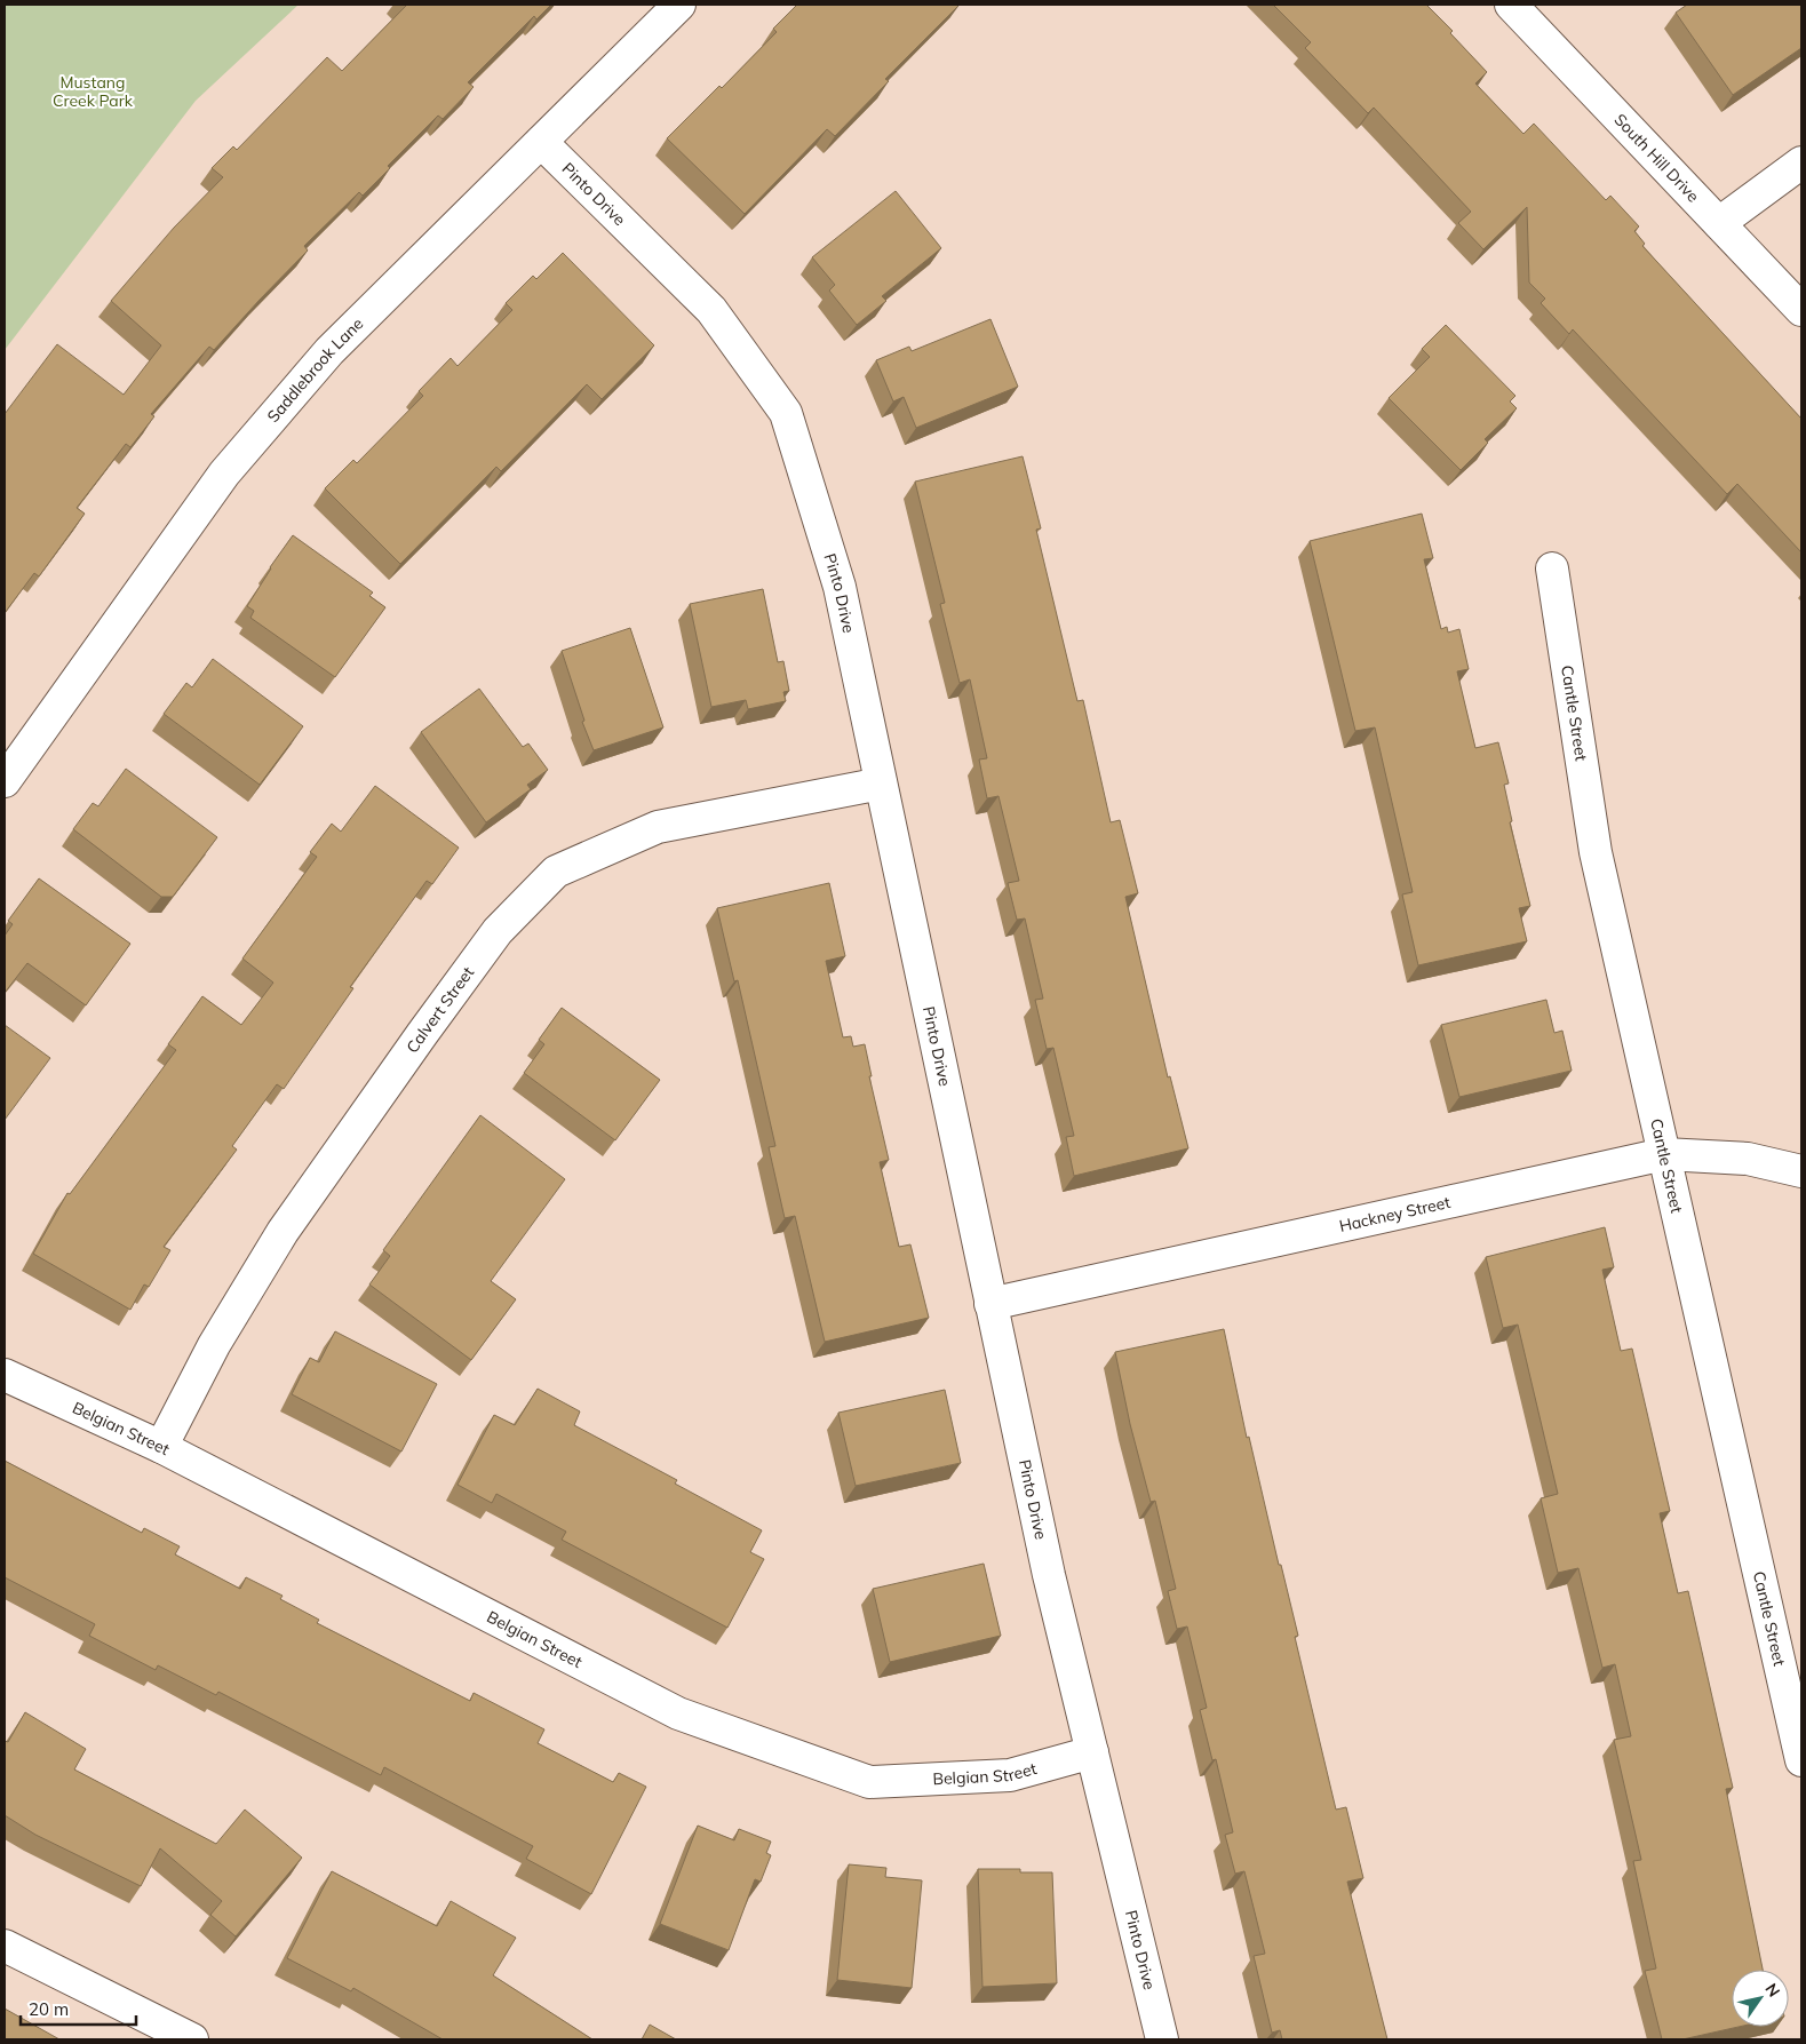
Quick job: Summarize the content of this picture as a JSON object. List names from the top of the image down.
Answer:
{
  "streets": {
    "street": [
      "South Hill Drive",
      "Pinto Drive",
      "Saddlebrook Lane",
      "Cantle Street",
      "Calvert Street",
      "Hackney Street",
      "Belgian Street"
    ]
  },
  "crossings": [
    ["Pinto Drive", "Saddlebrook Lane"],
    ["Pinto Drive", "Calvert Street"],
    ["Pinto Drive", "Hackney Street"],
    ["Pinto Drive", "Belgian Street"],
    ["Cantle Street", "Hackney Street"],
    ["Calvert Street", "Belgian Street"]
  ],
  "parks": ["Mustang Creek Park"],
  "scale_bar": "20 m",
  "north": "top right"
}
